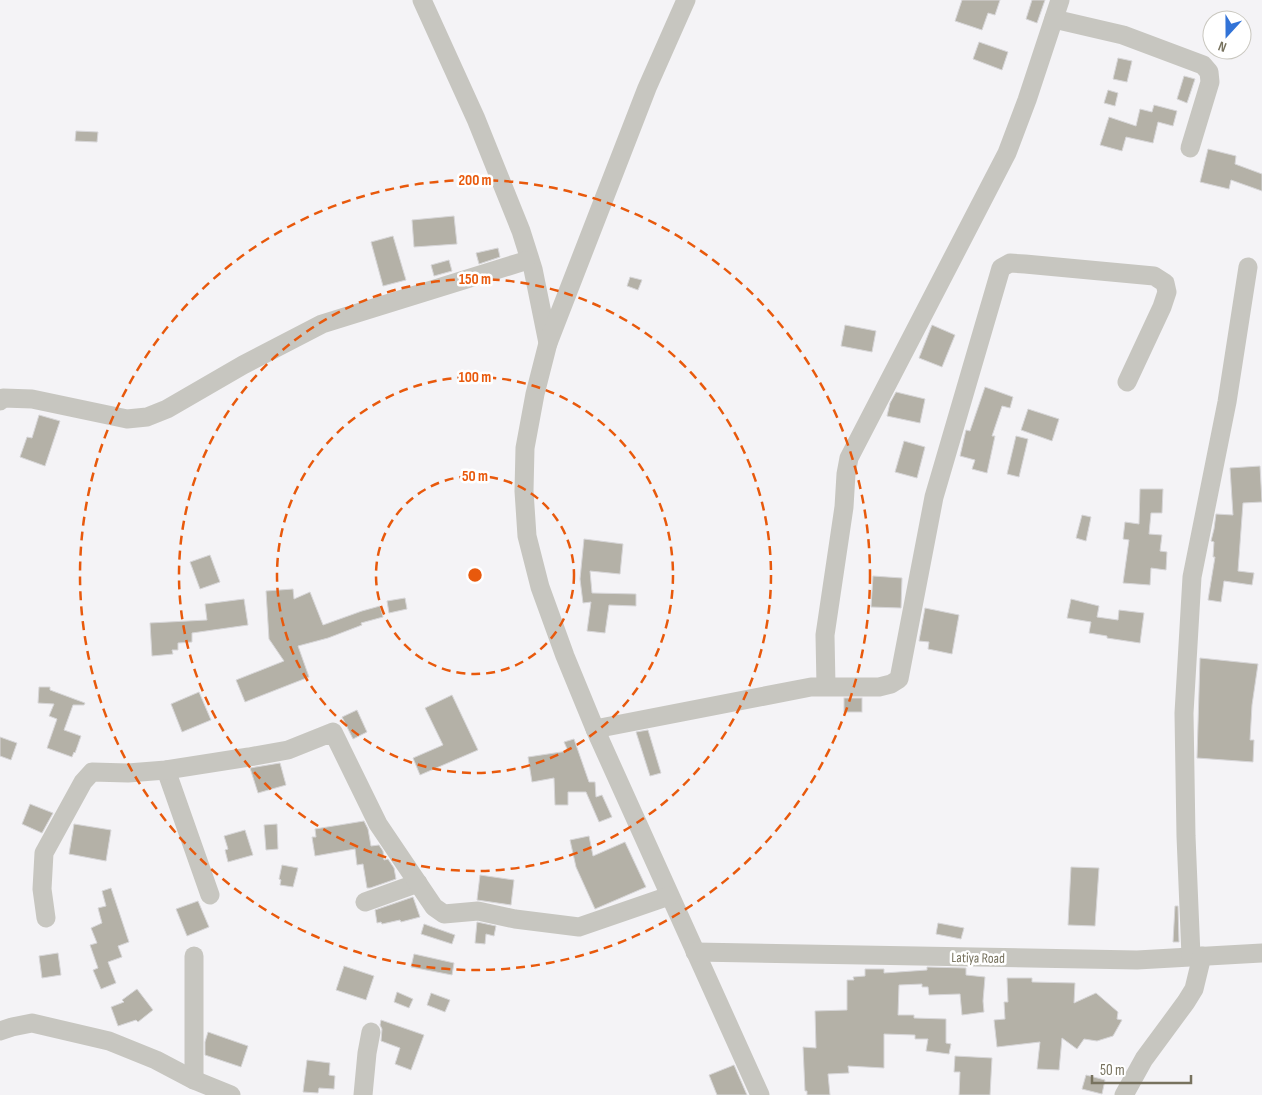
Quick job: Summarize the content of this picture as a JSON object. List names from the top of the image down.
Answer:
{
  "streets": {
    "street": ["Latiya Road"]
  },
  "scale_bar": "50 m",
  "north": "bottom",
  "rings": [
    "200 m",
    "150 m",
    "100 m",
    "50 m"
  ]
}
